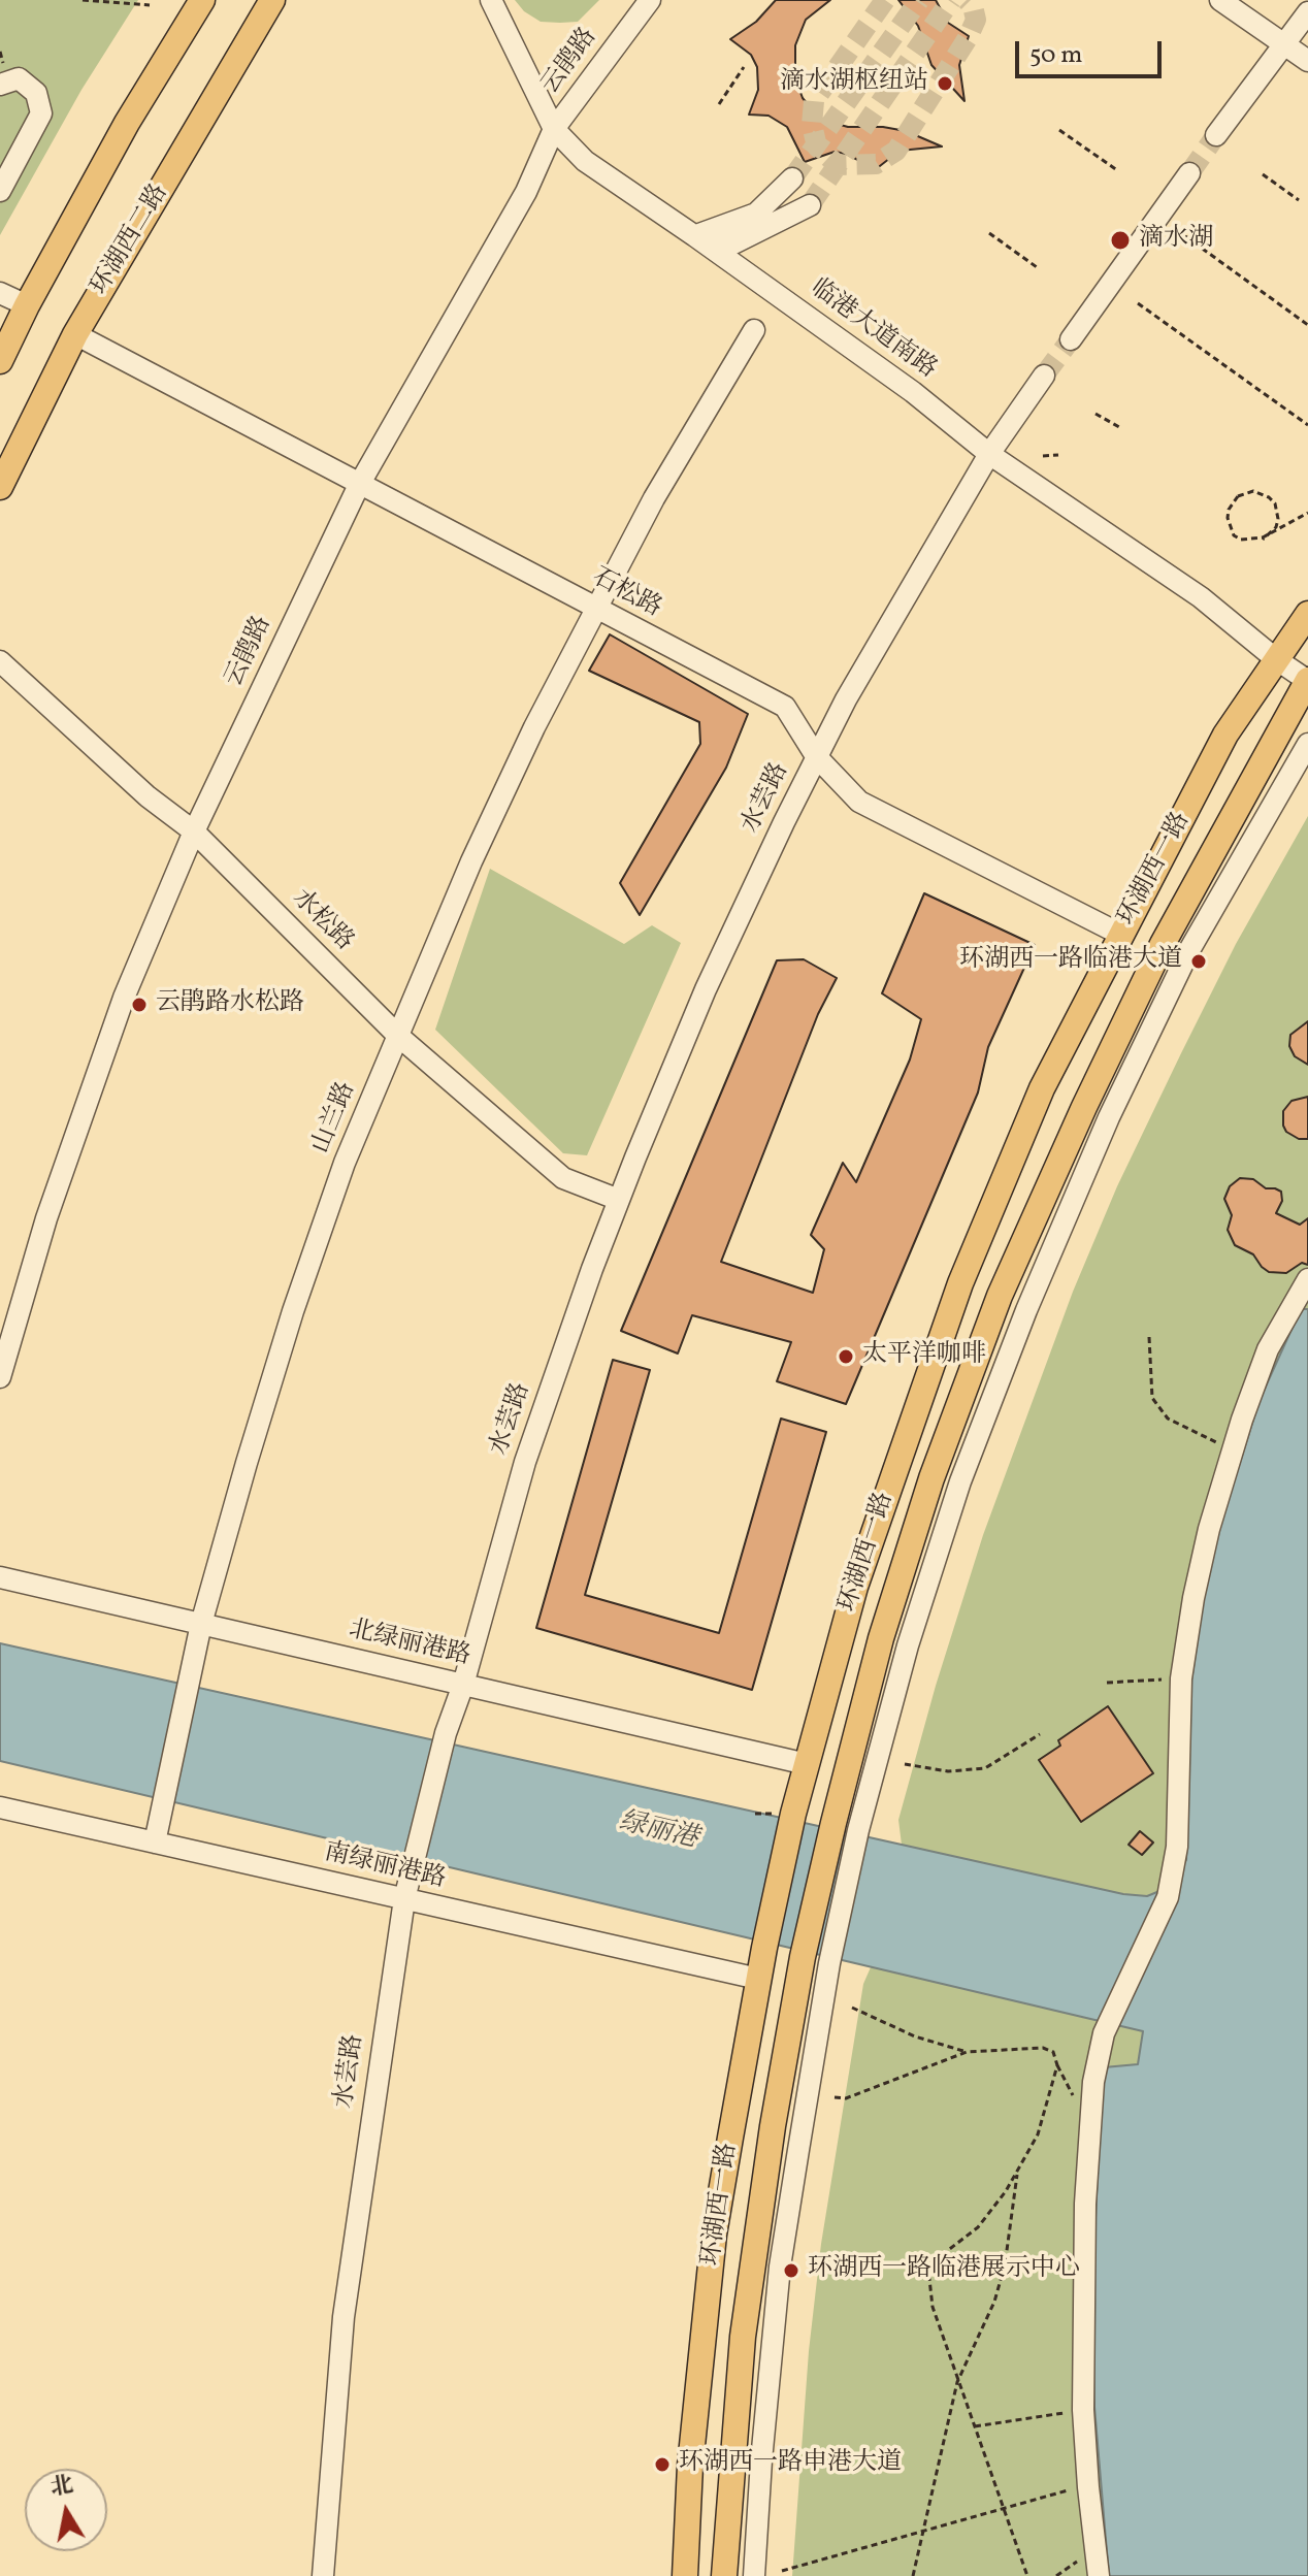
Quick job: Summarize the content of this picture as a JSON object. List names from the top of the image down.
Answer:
{
  "streets": {
    "main road": ["环湖西二路", "环湖西一路"],
    "street": [
      "云鹃路",
      "临港大道南路",
      "石松路",
      "水芸路",
      "水松路",
      "山兰路",
      "北绿丽港路",
      "南绿丽港路"
    ]
  },
  "crossings": [
    ["云鹃路", "临港大道南路"],
    ["云鹃路", "石松路"],
    ["云鹃路", "水松路"],
    ["环湖西二路", "石松路"],
    ["临港大道南路", "水芸路"],
    ["临港大道南路", "环湖西一路"],
    ["石松路", "水芸路"],
    ["石松路", "环湖西一路"],
    ["石松路", "山兰路"],
    ["水芸路", "水松路"],
    ["水芸路", "北绿丽港路"],
    ["水芸路", "南绿丽港路"],
    ["环湖西一路", "北绿丽港路"],
    ["环湖西一路", "南绿丽港路"],
    ["水松路", "山兰路"],
    ["山兰路", "北绿丽港路"],
    ["山兰路", "南绿丽港路"]
  ],
  "water": ["绿丽港"],
  "places": [
    "滴水湖枢纽站",
    "滴水湖",
    "环湖西一路临港大道",
    "云鹃路水松路",
    "太平洋咖啡",
    "环湖西一路临港展示中心",
    "环湖西一路申港大道"
  ],
  "scale_bar": "50 m",
  "north": "top"
}
